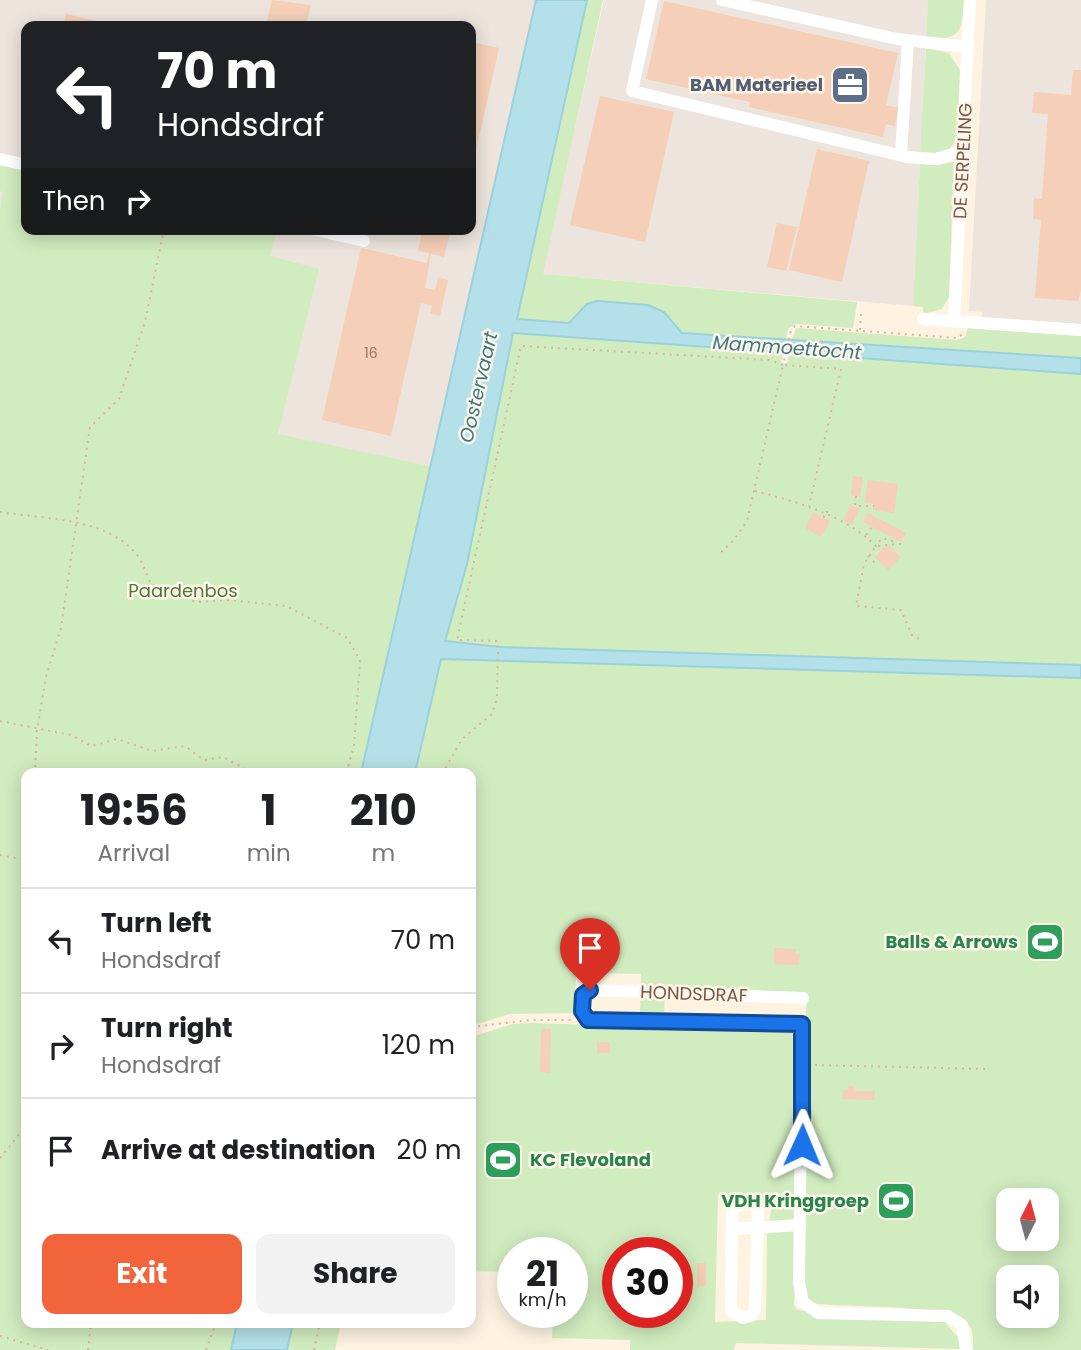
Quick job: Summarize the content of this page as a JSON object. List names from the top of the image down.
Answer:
{
  "streets": {
    "street": ["DE SERPELING", "HONDSDRAF"]
  },
  "water": ["Mammoettocht", "Oostervaart"],
  "parks": ["Paardenbos"],
  "places": {
    "office": ["BAM Materieel"],
    "sports": ["Balls & Arrows", "KC Flevoland", "VDH Kringgroep"]
  },
  "house_numbers": ["16"],
  "north": "top",
  "page": {
    "turn": ["70 m", "Hondsdraf"],
    "then": "Then",
    "eta": [
      "19:56",
      "Arrival",
      "1",
      "min",
      "210",
      "m"
    ],
    "list": [
      {
        "name": "Turn left",
        "note": "Hondsdraf",
        "value": "70 m"
      },
      {
        "name": "Turn right",
        "note": "Hondsdraf",
        "value": "120 m"
      },
      {
        "name": "Arrive at destination",
        "value": "20 m"
      }
    ],
    "buttons": ["Exit", "Share"],
    "speed": "21 km/h",
    "limit": "30"
  }
}
